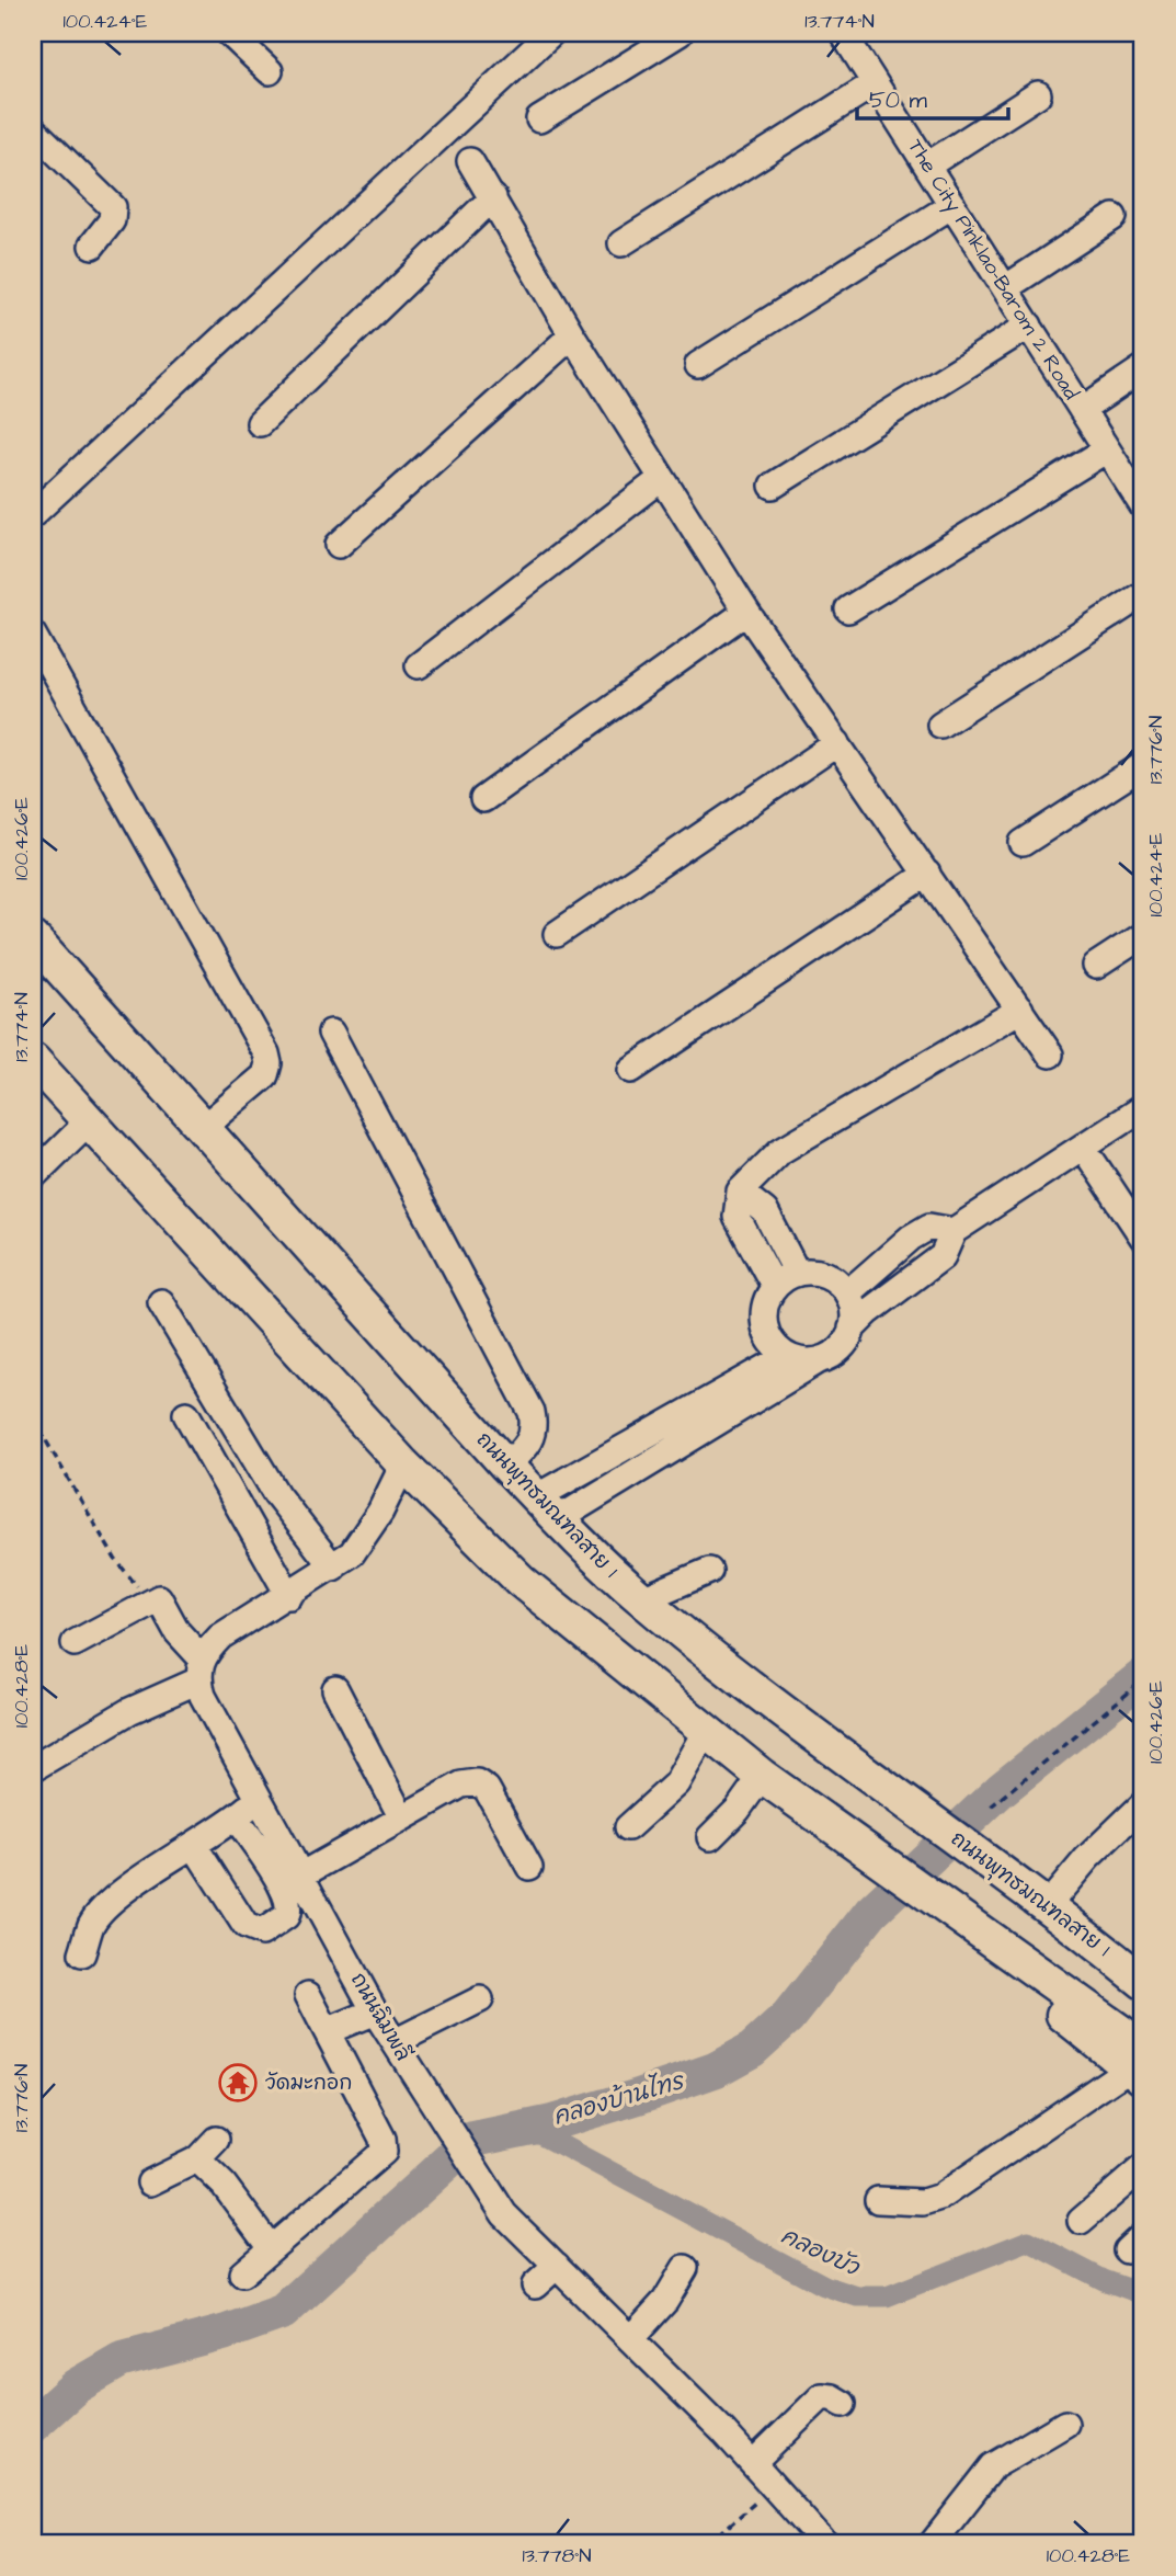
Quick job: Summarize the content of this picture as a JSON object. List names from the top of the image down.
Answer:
{
  "streets": {
    "main road": ["ถนนพุทธมณฑลสาย 1"],
    "street": ["The City Pinklao-Barom 2 Road", "ถนนฉิมพลี"]
  },
  "water": ["คลองบ้านไทร", "คลองบัว"],
  "places": {
    "temple": ["วัดมะกอก"]
  },
  "scale_bar": "50 m",
  "coordinates": [
    "100.424°E",
    "13.774°N",
    "13.776°N",
    "100.426°E",
    "100.428°E",
    "13.778°N"
  ]
}
